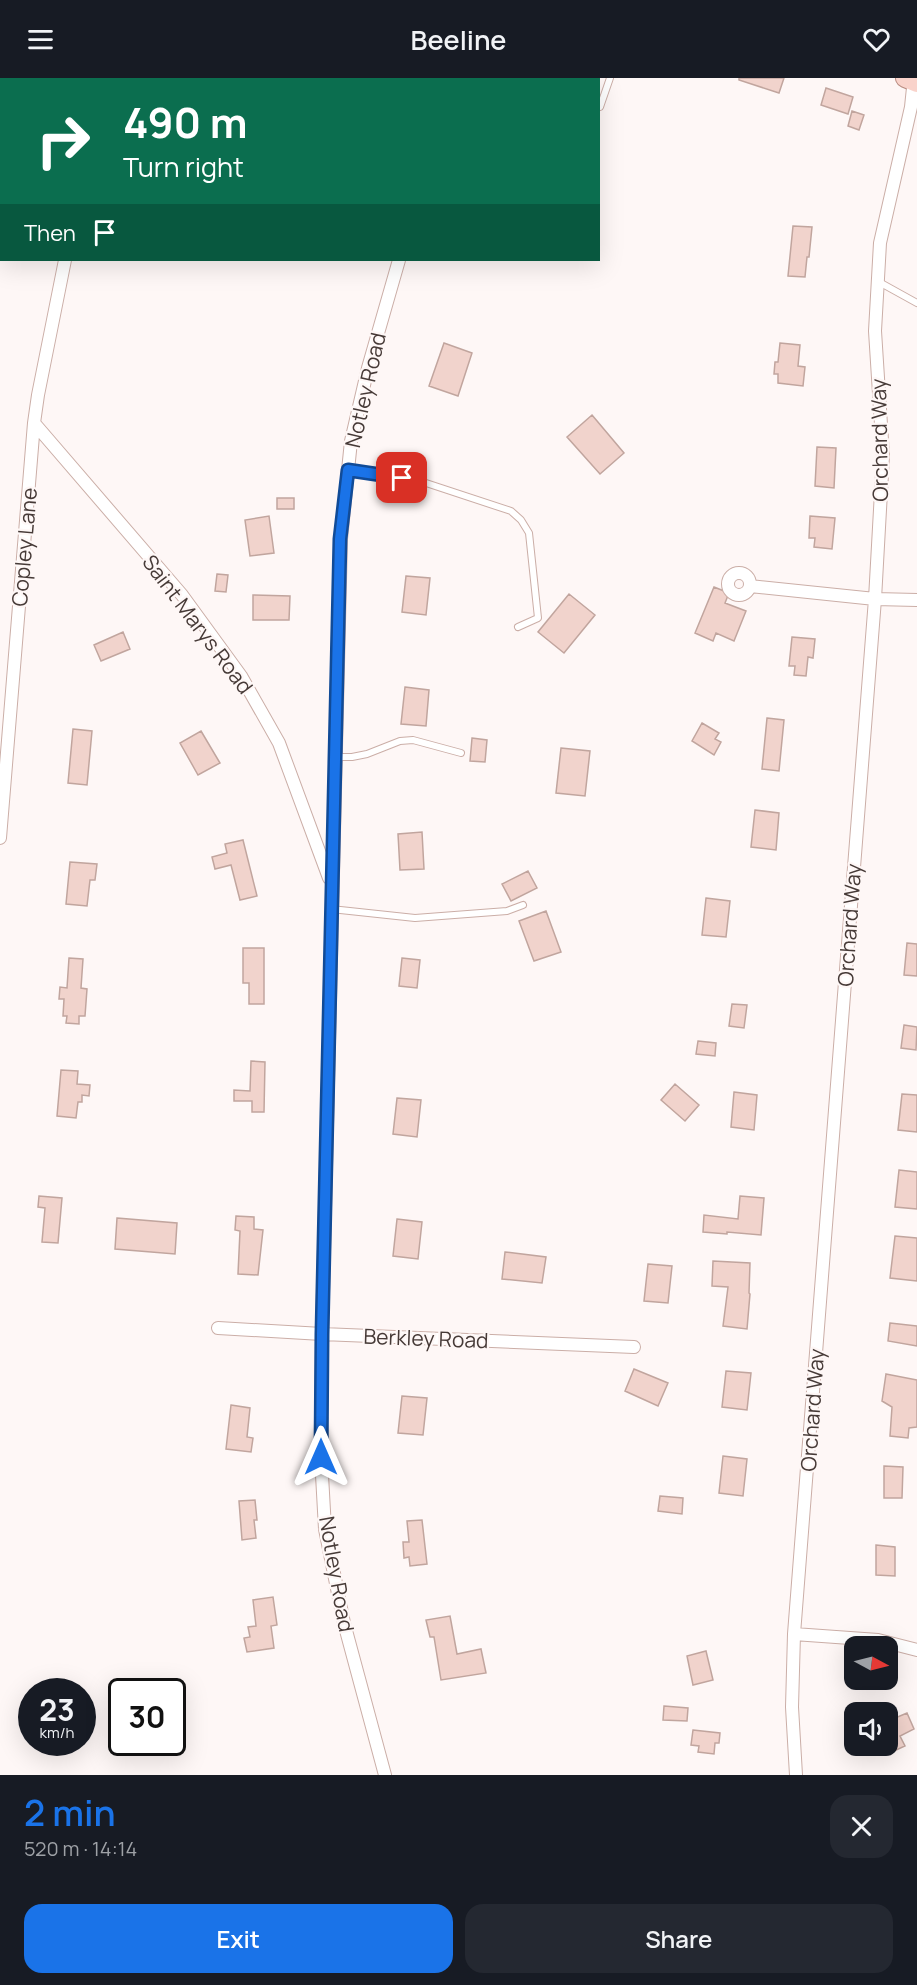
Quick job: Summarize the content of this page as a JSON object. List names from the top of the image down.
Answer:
{
  "streets": {
    "street": [
      "Notley Road",
      "Orchard Way",
      "Copley Lane",
      "Saint Marys Road",
      "Berkley Road"
    ]
  },
  "crossings": [
    ["Notley Road", "Saint Marys Road"],
    ["Notley Road", "Berkley Road"],
    ["Copley Lane", "Saint Marys Road"]
  ],
  "north": "right",
  "page": {
    "header": "Beeline",
    "turn": ["490 m", "Turn right"],
    "then": "Then",
    "speed": "23 km/h",
    "limit": "30",
    "heading": ["2 min", "520 m · 14:14"],
    "buttons": ["Exit", "Share"]
  }
}
